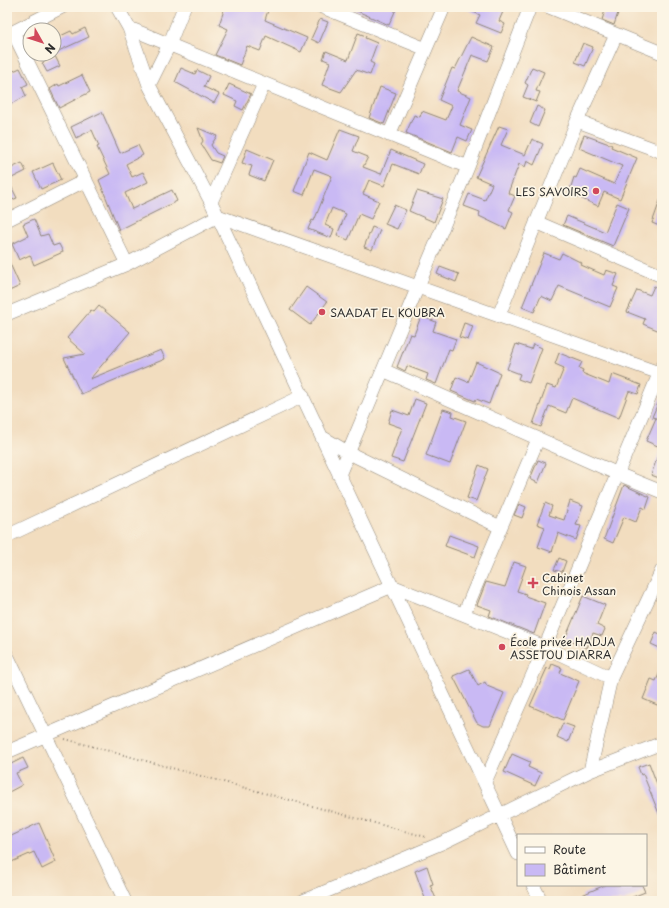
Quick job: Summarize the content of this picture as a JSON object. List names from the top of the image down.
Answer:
{
  "places": {
    "other": ["LES SAVOIRS", "SAADAT EL KOUBRA", "École privée HADJA ASSETOU DIARRA"],
    "health": ["Cabinet Chinois Assan"]
  },
  "legend": ["Route", "Bâtiment"],
  "north": "bottom right"
}
